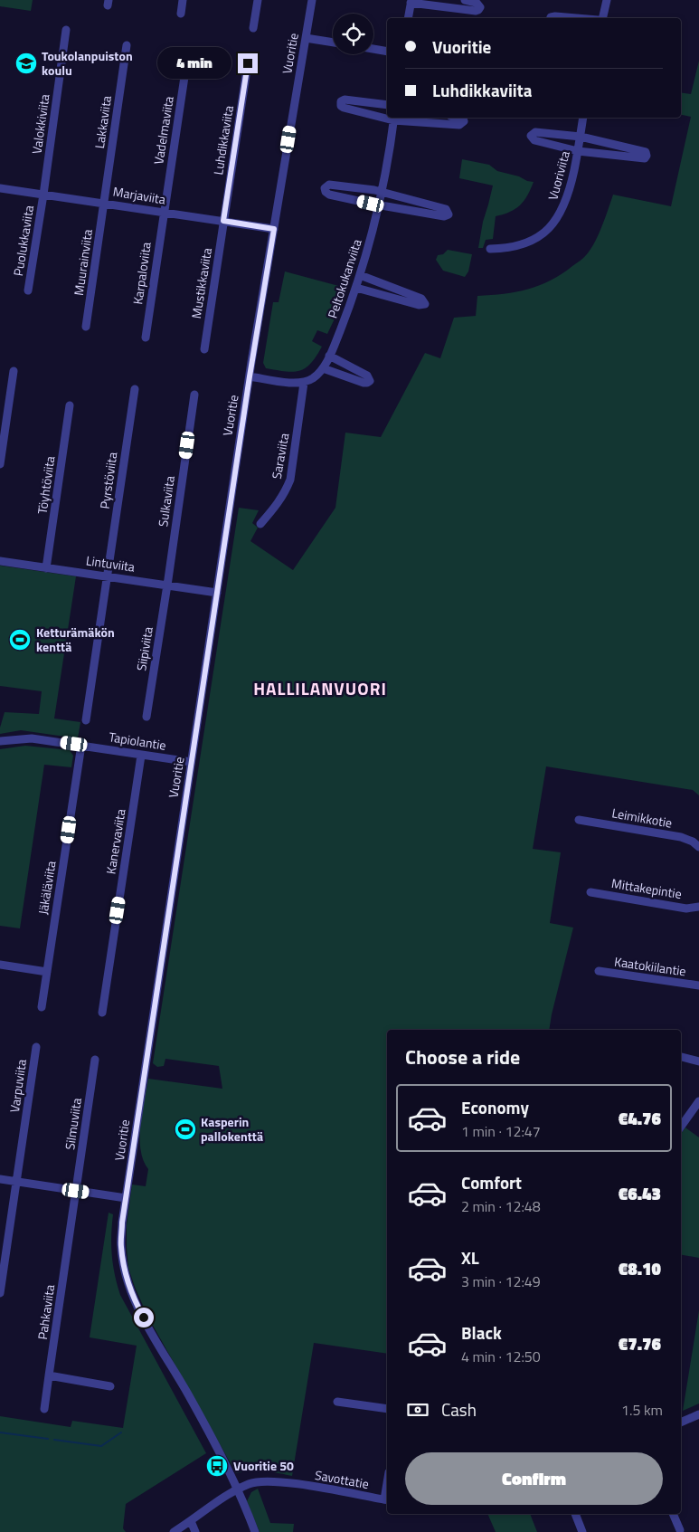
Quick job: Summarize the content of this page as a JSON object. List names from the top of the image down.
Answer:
{
  "streets": {
    "street": [
      "Vuoritie",
      "Lakkaviita",
      "Valokkiviita",
      "Vadelmaviita",
      "Luhdikkaviita",
      "Vuoriviita",
      "Marjaviita",
      "Puolukkaviita",
      "Muurainviita",
      "Karpaloviita",
      "Peltokukanviita",
      "Mustikkaviita",
      "Saraviita",
      "Pyrstöviita",
      "Töyhtöviita",
      "Sulkaviita",
      "Lintuviita",
      "Siipiviita",
      "Tapiolantie",
      "Leimikkotie",
      "Kanervaviita",
      "Jäkäläviita",
      "Mittakepintie",
      "Kaatokiilantie",
      "Varpuviita",
      "Silmuviita",
      "Pahkaviita",
      "Savottatie"
    ]
  },
  "crossings": [
    ["Vuoritie", "Marjaviita"],
    ["Vuoritie", "Lintuviita"],
    ["Vuoritie", "Tapiolantie"],
    ["Vuoritie", "Savottatie"],
    ["Lakkaviita", "Marjaviita"],
    ["Lakkaviita", "Muurainviita"],
    ["Valokkiviita", "Marjaviita"],
    ["Valokkiviita", "Puolukkaviita"],
    ["Vadelmaviita", "Marjaviita"],
    ["Vadelmaviita", "Karpaloviita"],
    ["Luhdikkaviita", "Marjaviita"],
    ["Luhdikkaviita", "Mustikkaviita"],
    ["Marjaviita", "Puolukkaviita"],
    ["Marjaviita", "Muurainviita"],
    ["Marjaviita", "Karpaloviita"],
    ["Marjaviita", "Mustikkaviita"],
    ["Peltokukanviita", "Saraviita"],
    ["Pyrstöviita", "Lintuviita"],
    ["Töyhtöviita", "Lintuviita"],
    ["Sulkaviita", "Lintuviita"],
    ["Sulkaviita", "Siipiviita"],
    ["Lintuviita", "Siipiviita"],
    ["Tapiolantie", "Kanervaviita"],
    ["Tapiolantie", "Jäkäläviita"],
    ["Silmuviita", "Pahkaviita"]
  ],
  "districts": ["HALLILANVUORI"],
  "places": {
    "school or university": ["Toukolanpuiston koulu"],
    "sports": ["Ketturämäkön kenttä", "Kasperin pallokenttä"],
    "bus stop": ["Vuoritie 50"]
  },
  "page": {
    "banner": ["Vuoritie", "Luhdikkaviita"],
    "bubble": "4 min",
    "heading": "Choose a ride",
    "list": [
      {
        "name": "Economy",
        "note": "1 min · 12:47",
        "value": "€4.76"
      },
      {
        "name": "Comfort",
        "note": "2 min · 12:48",
        "value": "€6.43"
      },
      {
        "name": "XL",
        "note": "3 min · 12:49",
        "value": "€8.10"
      },
      {
        "name": "Black",
        "note": "4 min · 12:50",
        "value": "€7.76"
      }
    ],
    "pay": ["Cash", "1.5 km"],
    "buttons": "Confirm"
  }
}
